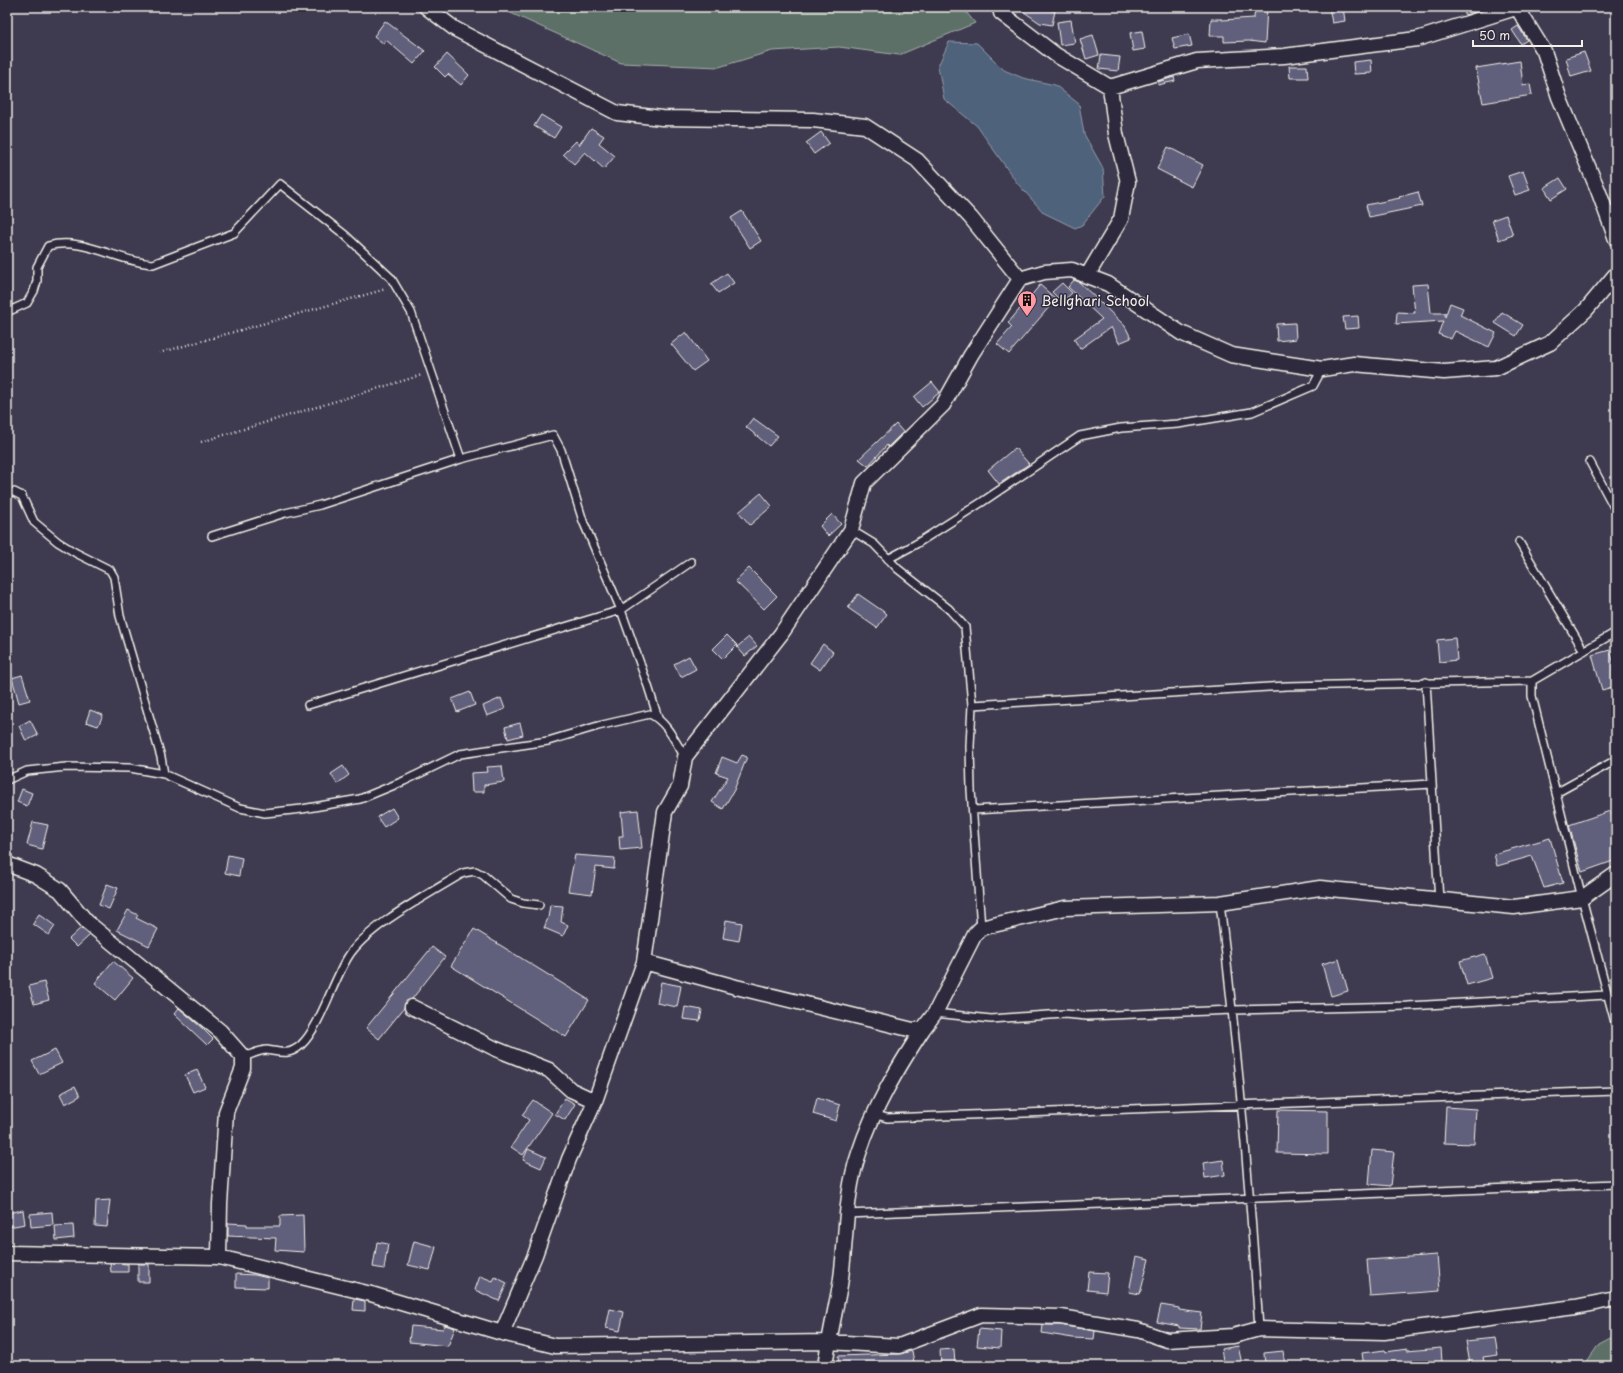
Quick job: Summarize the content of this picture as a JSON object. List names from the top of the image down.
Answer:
{
  "places": {
    "building": ["Bellghari School"]
  },
  "scale_bar": "50 m"
}
